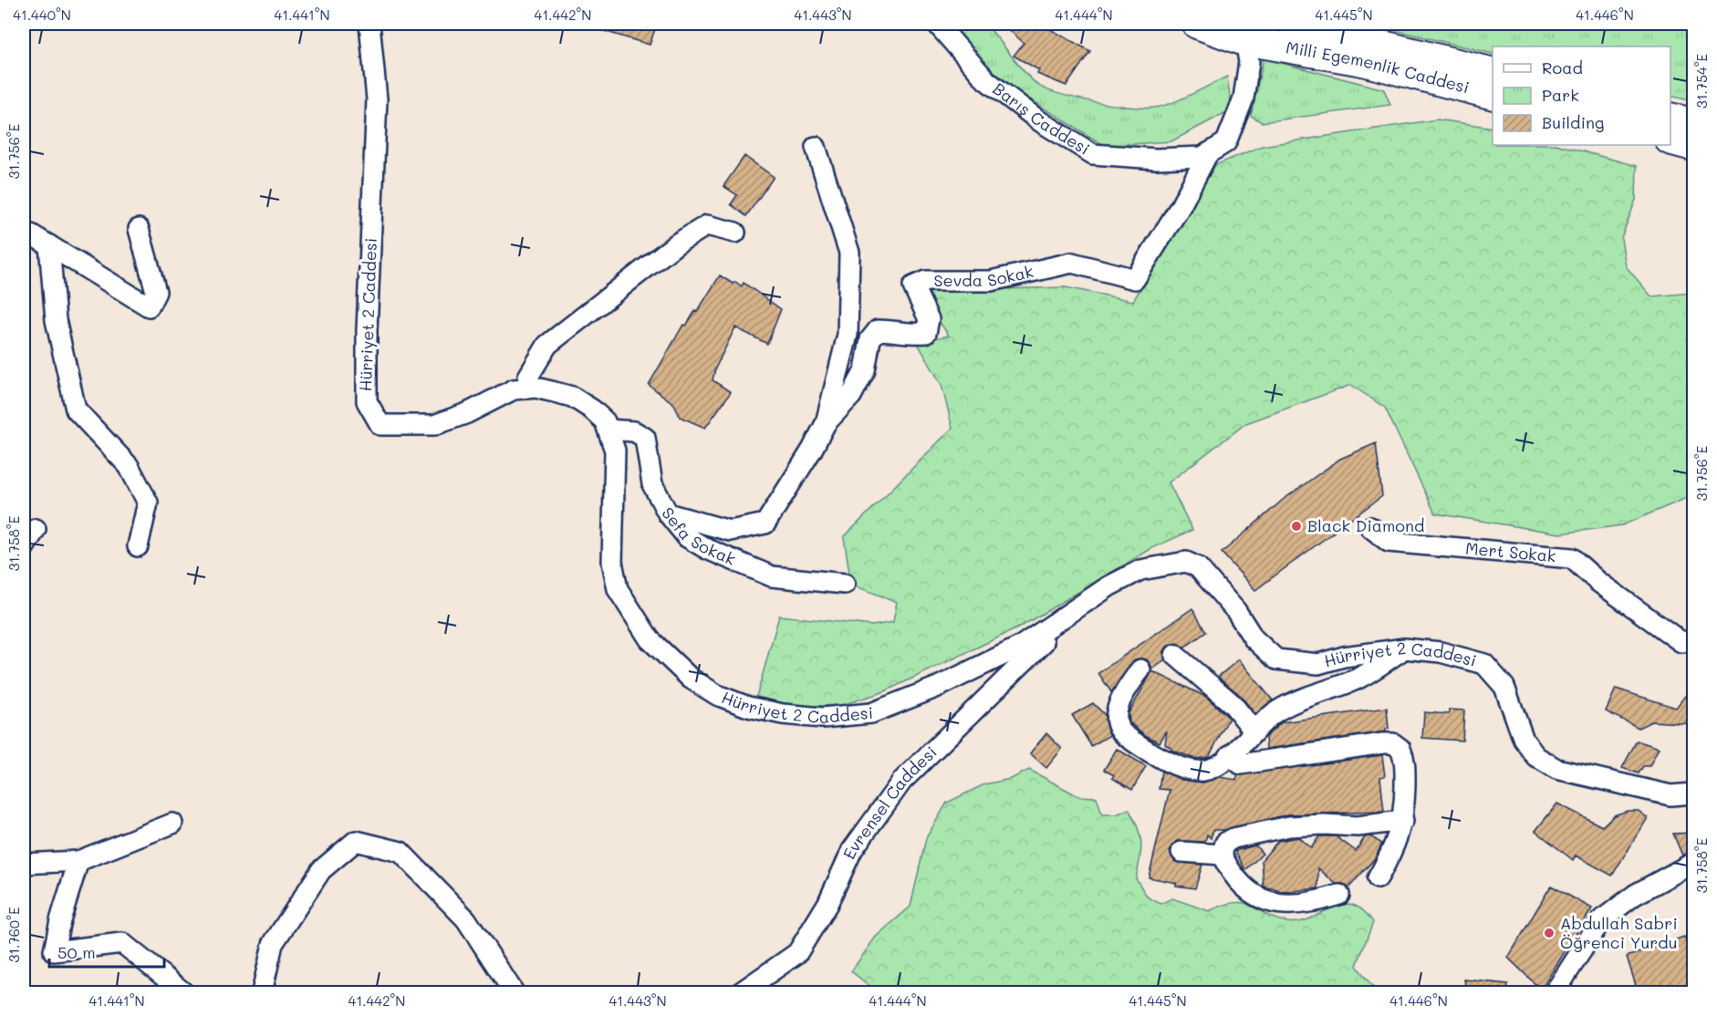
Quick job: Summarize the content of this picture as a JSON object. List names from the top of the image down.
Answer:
{
  "streets": {
    "highway": ["Milli Egemenlik Caddesi"],
    "street": [
      "Barış Caddesi",
      "Sevda Sokak",
      "Hürriyet 2 Caddesi",
      "Sefa Sokak",
      "Mert Sokak",
      "Evrensel Caddesi"
    ]
  },
  "crossings": [
    ["Milli Egemenlik Caddesi", "Barış Caddesi"],
    ["Barış Caddesi", "Sevda Sokak"],
    ["Sevda Sokak", "Sefa Sokak"],
    ["Hürriyet 2 Caddesi", "Sefa Sokak"],
    ["Hürriyet 2 Caddesi", "Evrensel Caddesi"]
  ],
  "places": ["Black Diamond", "Abdullah Sabri Öğrenci Yurdu"],
  "legend": ["Road", "Park", "Building"],
  "scale_bar": "50 m",
  "coordinates": [
    "41.440°N",
    "41.441°N",
    "41.442°N",
    "41.443°N",
    "41.444°N",
    "41.445°N",
    "41.446°N",
    "31.754°E",
    "31.756°E",
    "31.758°E",
    "31.760°E"
  ]
}
